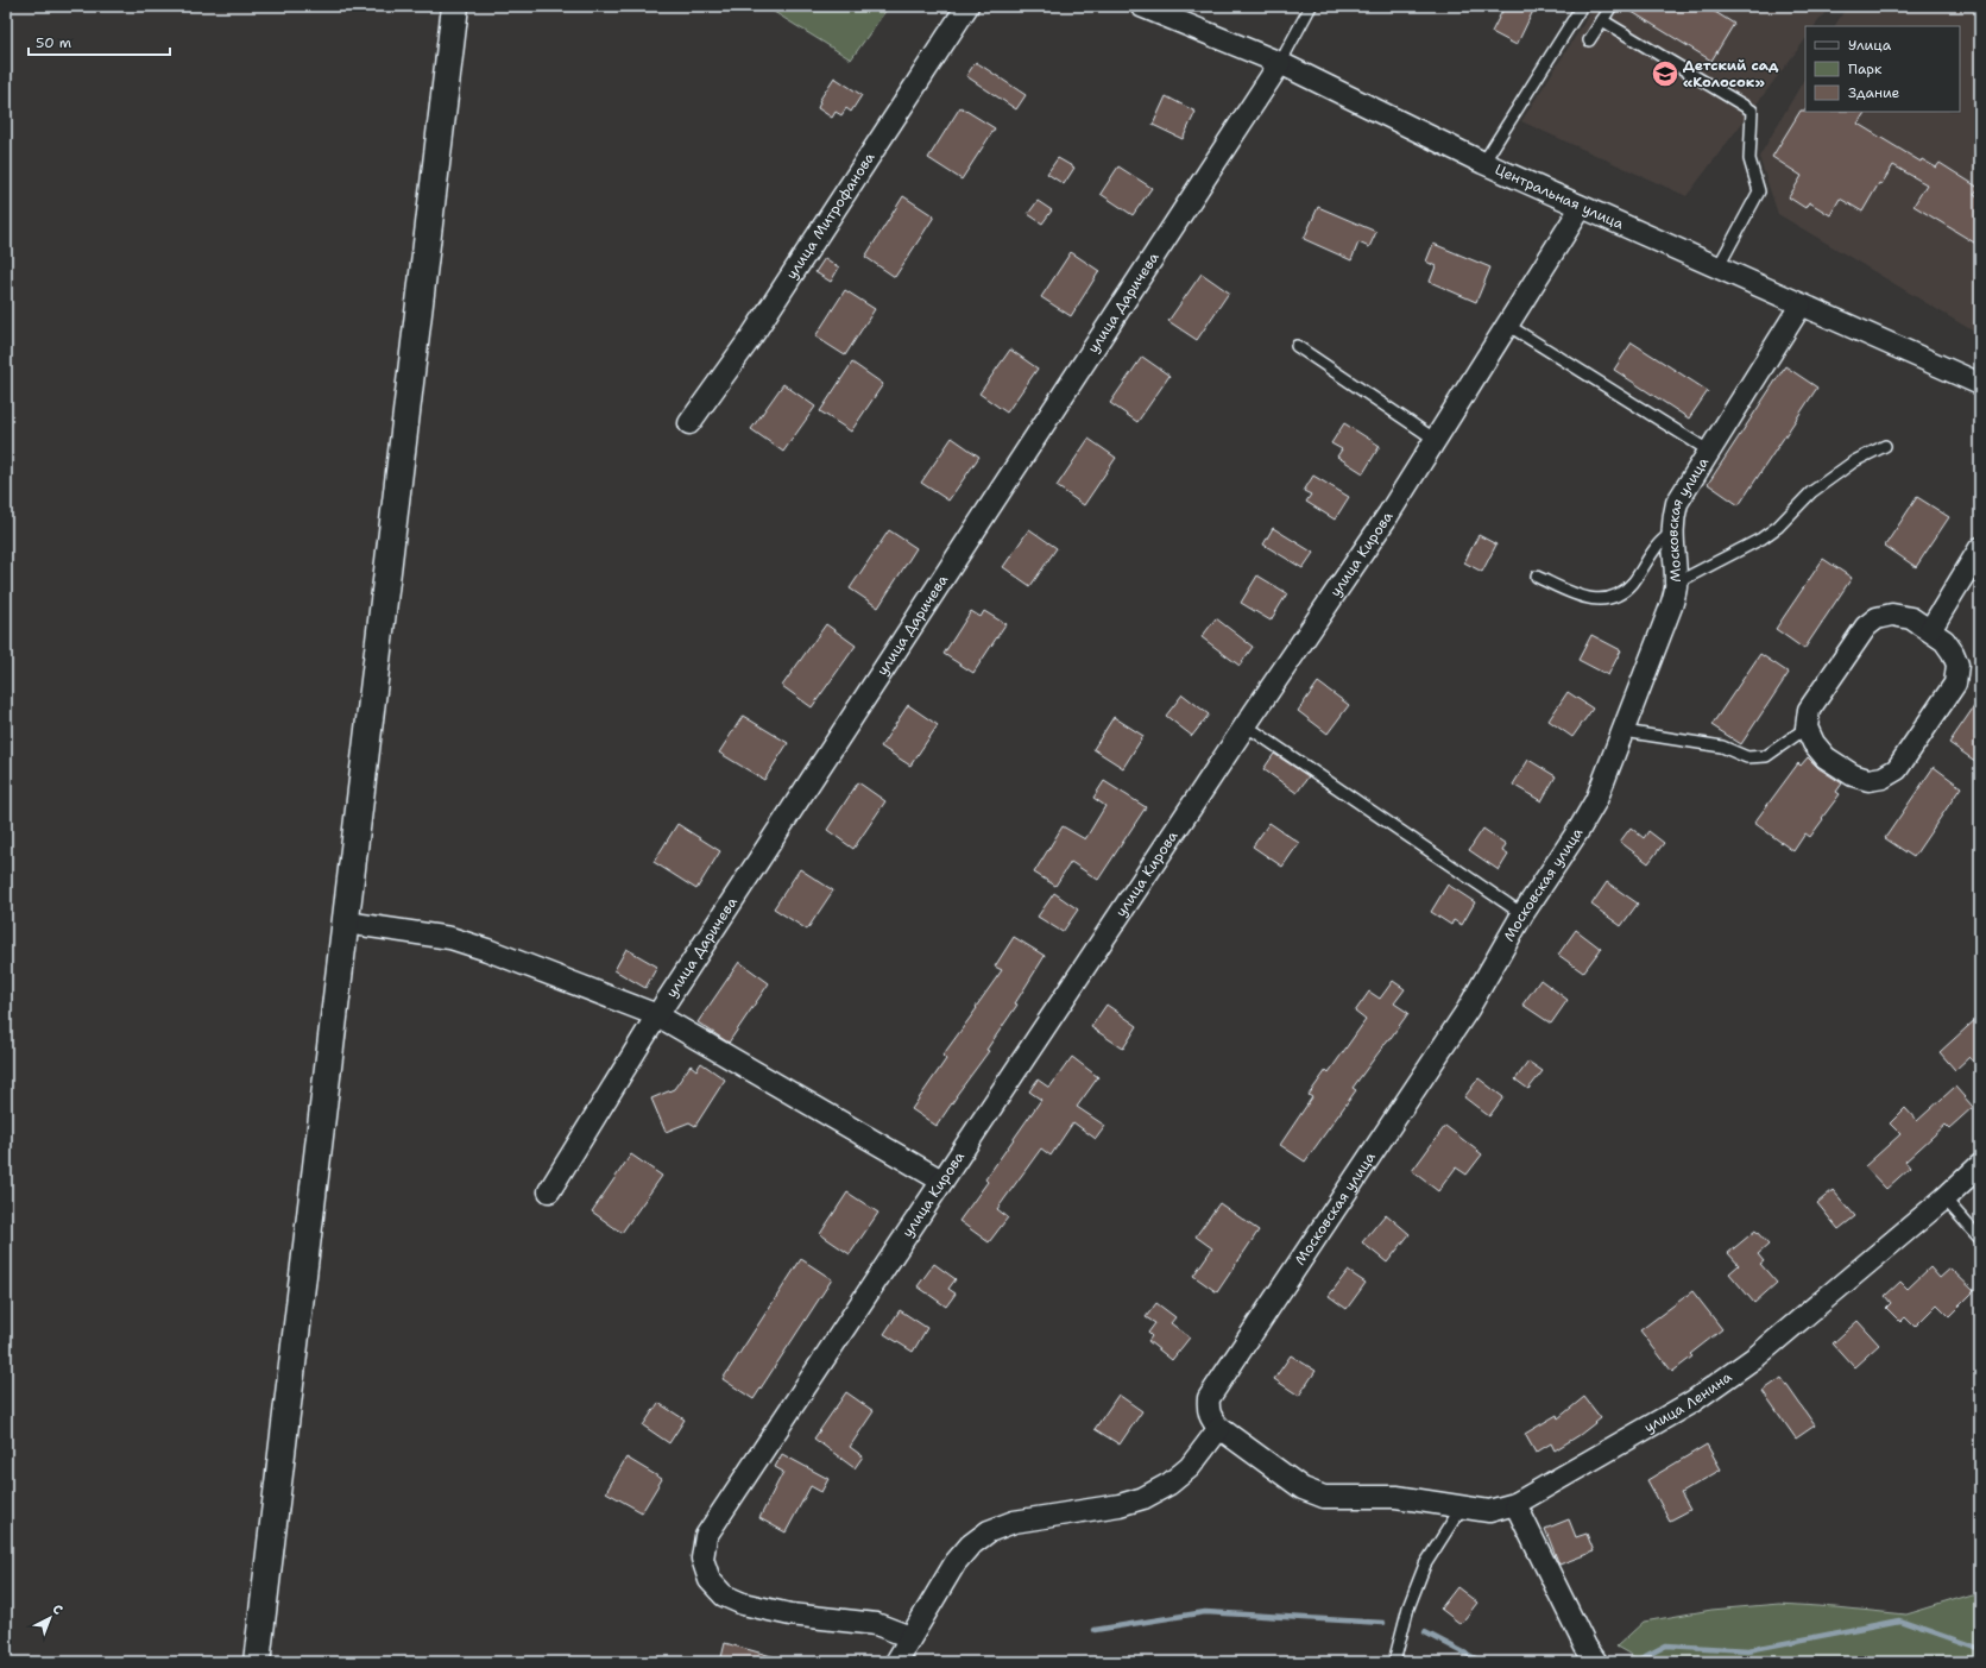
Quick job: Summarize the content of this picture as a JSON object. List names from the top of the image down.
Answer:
{
  "streets": {
    "street": [
      "Центральная улица",
      "улица Митрофанова",
      "улица Даричева",
      "Московская улица",
      "улица Кирова",
      "улица Ленина"
    ]
  },
  "crossings": [
    ["Центральная улица", "улица Даричева"],
    ["Центральная улица", "Московская улица"],
    ["Центральная улица", "улица Кирова"],
    ["Московская улица", "улица Ленина"]
  ],
  "places": {
    "school or university": ["Детский сад «Колосок»"]
  },
  "legend": ["Улица", "Парк", "Здание"],
  "scale_bar": "50 m",
  "north": "top right"
}
